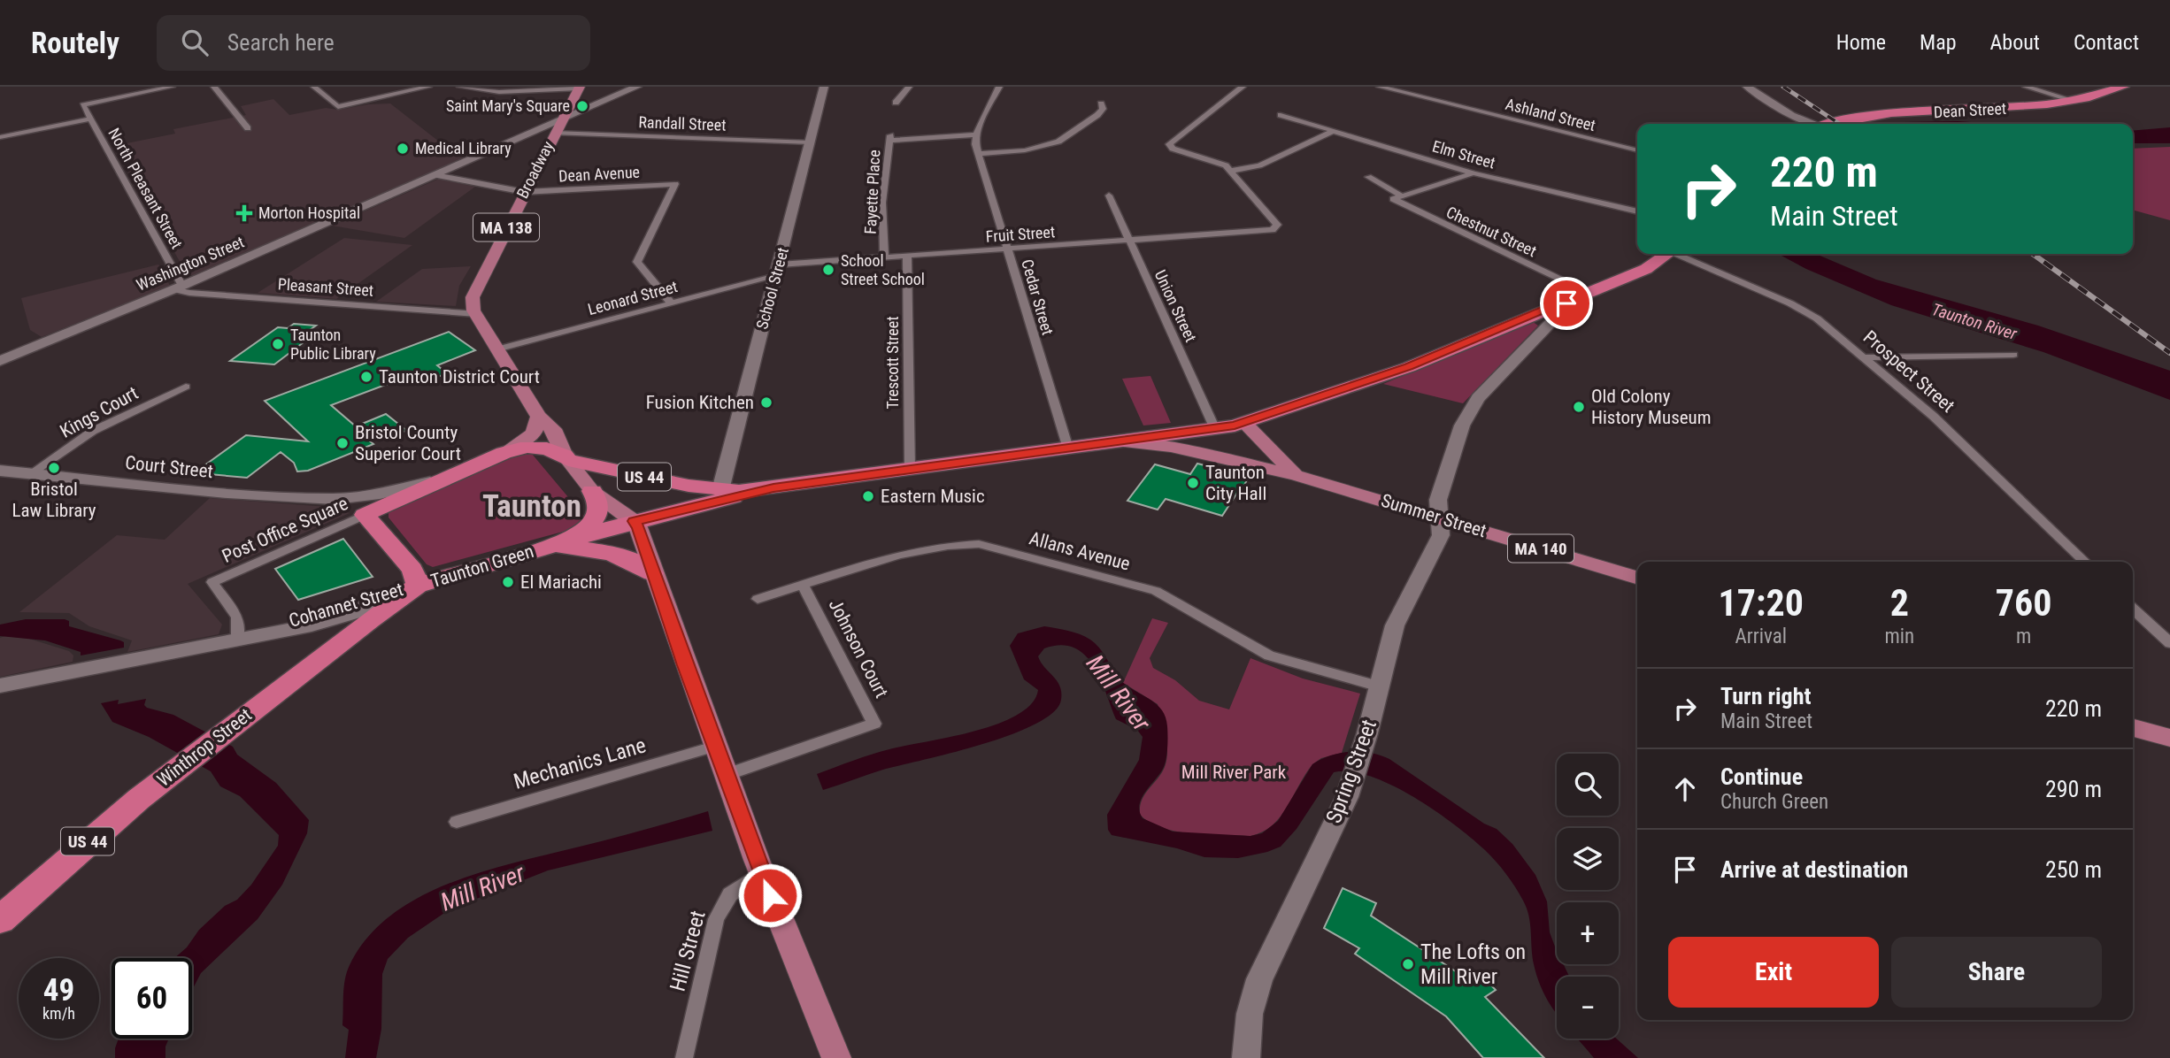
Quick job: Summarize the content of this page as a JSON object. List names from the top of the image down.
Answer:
{
  "streets": {
    "highway": [
      "Dean Street",
      "US 44",
      "Taunton Green",
      "Winthrop Street"
    ],
    "main road": [
      "Broadway",
      "MA 138",
      "Washington Street",
      "School Street",
      "Court Street",
      "Summer Street",
      "MA 140",
      "Cohannet Street",
      "Spring Street"
    ],
    "street": [
      "Ashland Street",
      "Randall Street",
      "Elm Street",
      "Dean Avenue",
      "North Pleasant Street",
      "Fayette Place",
      "Chestnut Street",
      "Fruit Street",
      "Pleasant Street",
      "Cedar Street",
      "Leonard Street",
      "Union Street",
      "Trescott Street",
      "Prospect Street",
      "Kings Court",
      "Post Office Square",
      "Allans Avenue",
      "Johnson Court",
      "Mechanics Lane",
      "Hill Street"
    ]
  },
  "crossings": [
    ["Randall Street", "Broadway"],
    ["Randall Street", "School Street"],
    ["Broadway", "Dean Avenue"],
    ["Broadway", "Washington Street"],
    ["Broadway", "Pleasant Street"],
    ["Dean Avenue", "Washington Street"],
    ["Dean Avenue", "Leonard Street"],
    ["North Pleasant Street", "Washington Street"],
    ["North Pleasant Street", "Pleasant Street"],
    ["Fayette Place", "Fruit Street"],
    ["Fayette Place", "Cedar Street"],
    ["Chestnut Street", "US 44"],
    ["Fruit Street", "School Street"],
    ["Fruit Street", "Cedar Street"],
    ["Fruit Street", "Leonard Street"],
    ["Fruit Street", "Union Street"],
    ["Fruit Street", "Trescott Street"],
    ["Washington Street", "Pleasant Street"],
    ["School Street", "Leonard Street"],
    ["School Street", "US 44"],
    ["Cedar Street", "US 44"],
    ["Union Street", "US 44"],
    ["Trescott Street", "US 44"],
    ["Kings Court", "Court Street"],
    ["Court Street", "US 44"],
    ["Court Street", "Post Office Square"],
    ["Court Street", "Taunton Green"],
    ["US 44", "Summer Street"],
    ["US 44", "Post Office Square"],
    ["US 44", "Taunton Green"],
    ["US 44", "Spring Street"],
    ["Summer Street", "Spring Street"],
    ["Post Office Square", "Taunton Green"],
    ["Post Office Square", "Cohannet Street"],
    ["Allans Avenue", "Johnson Court"],
    ["Allans Avenue", "Spring Street"],
    ["Taunton Green", "Cohannet Street"],
    ["Taunton Green", "Winthrop Street"],
    ["Cohannet Street", "Winthrop Street"]
  ],
  "districts": ["Taunton"],
  "water": ["Taunton River", "Mill River"],
  "parks": ["Mill River Park"],
  "places": {
    "other": [
      "Saint Mary's Square",
      "Medical Library",
      "School Street School",
      "Taunton Public Library",
      "Taunton District Court",
      "Fusion Kitchen",
      "Old Colony History Museum",
      "Bristol County Superior Court",
      "Bristol Law Library",
      "Taunton City Hall",
      "Eastern Music",
      "El Mariachi",
      "The Lofts on Mill River"
    ],
    "health": ["Morton Hospital"]
  },
  "page": {
    "header": "Routely",
    "search": "Search here",
    "nav": [
      "Home",
      "Map",
      "About",
      "Contact"
    ],
    "turn": ["220 m", "Main Street"],
    "eta": [
      "17:20",
      "Arrival",
      "2",
      "min",
      "760",
      "m"
    ],
    "list": [
      {
        "name": "Turn right",
        "note": "Main Street",
        "value": "220 m"
      },
      {
        "name": "Continue",
        "note": "Church Green",
        "value": "290 m"
      },
      {
        "name": "Arrive at destination",
        "value": "250 m"
      }
    ],
    "map_buttons": ["+", "−"],
    "buttons": ["Exit", "Share"],
    "speed": "49 km/h",
    "limit": "60"
  }
}
